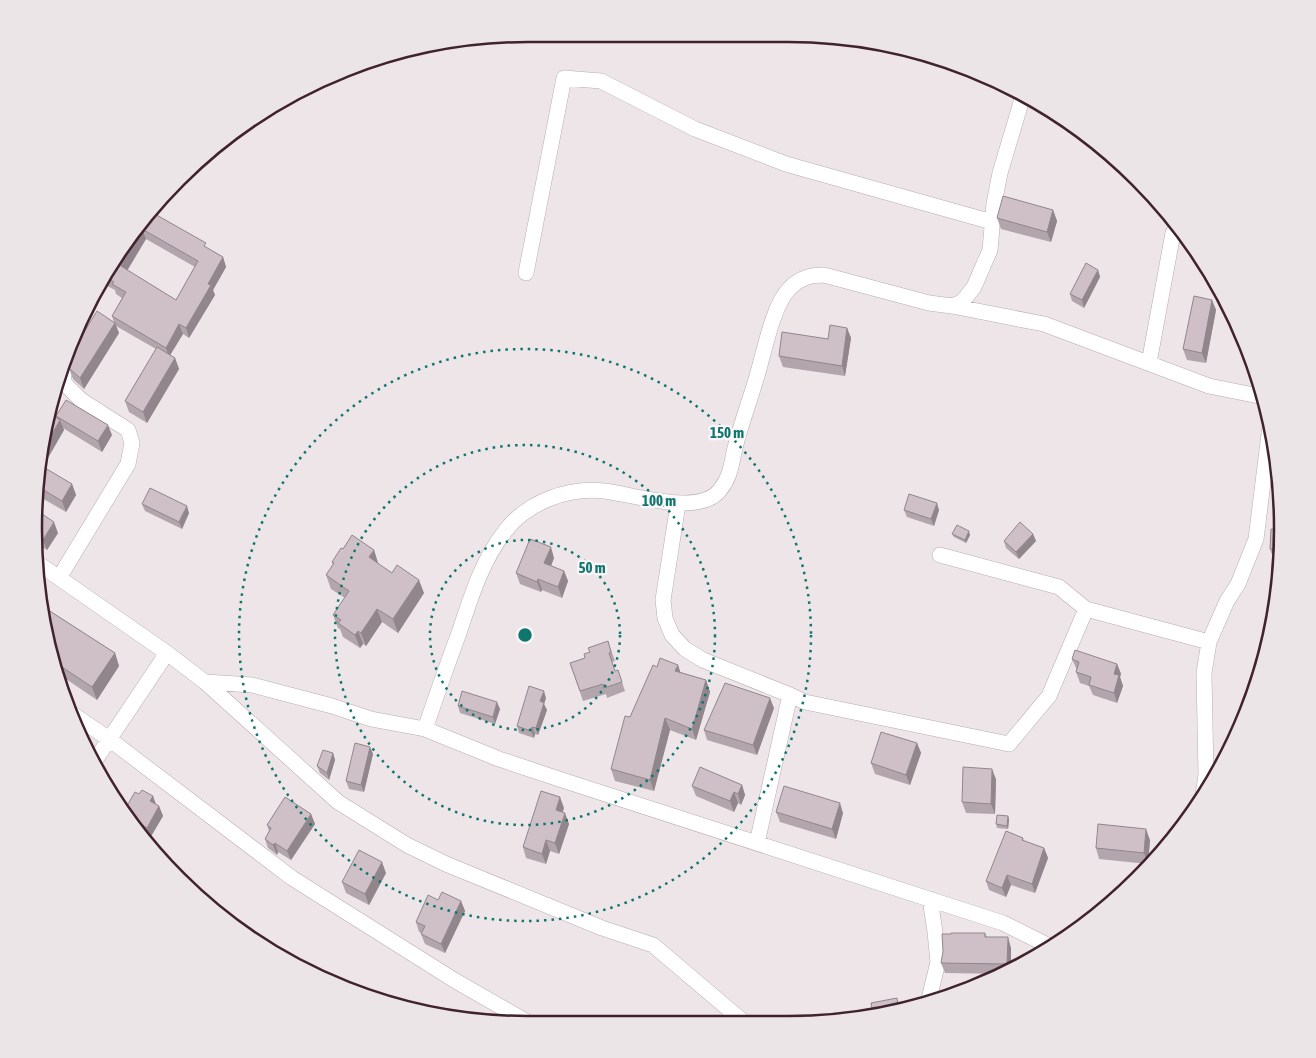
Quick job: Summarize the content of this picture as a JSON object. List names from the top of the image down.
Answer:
{
  "rings": ["150 m", "100 m", "50 m"]
}
